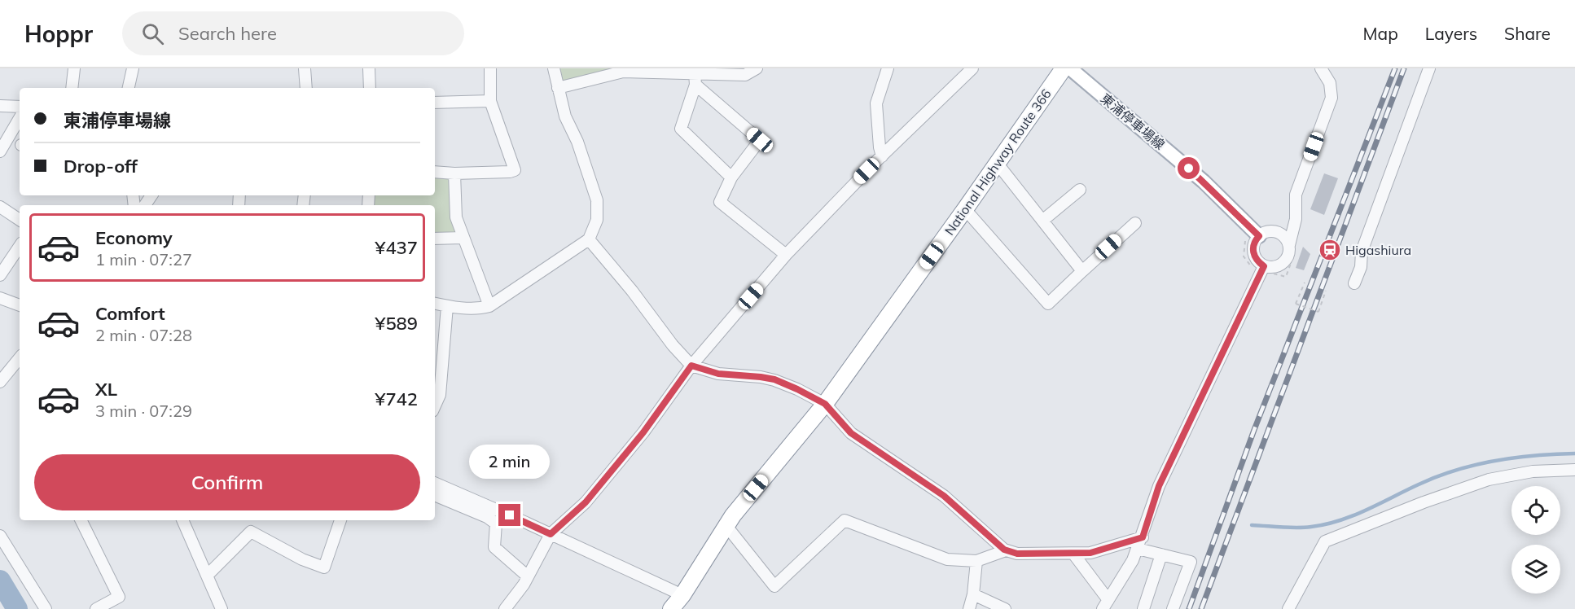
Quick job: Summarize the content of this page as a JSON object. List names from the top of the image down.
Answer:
{
  "streets": {
    "highway": ["National Highway Route 366"],
    "main road": ["東浦停車場線"]
  },
  "places": {
    "station": ["Higashiura"]
  },
  "page": {
    "header": "Hoppr",
    "search": "Search here",
    "nav": ["Map", "Layers", "Share"],
    "banner": ["東浦停車場線", "Drop-off"],
    "list": [
      {
        "name": "Economy",
        "note": "1 min · 07:27",
        "value": "¥437"
      },
      {
        "name": "Comfort",
        "note": "2 min · 07:28",
        "value": "¥589"
      },
      {
        "name": "XL",
        "note": "3 min · 07:29",
        "value": "¥742"
      }
    ],
    "bubble": "2 min",
    "buttons": "Confirm"
  }
}
